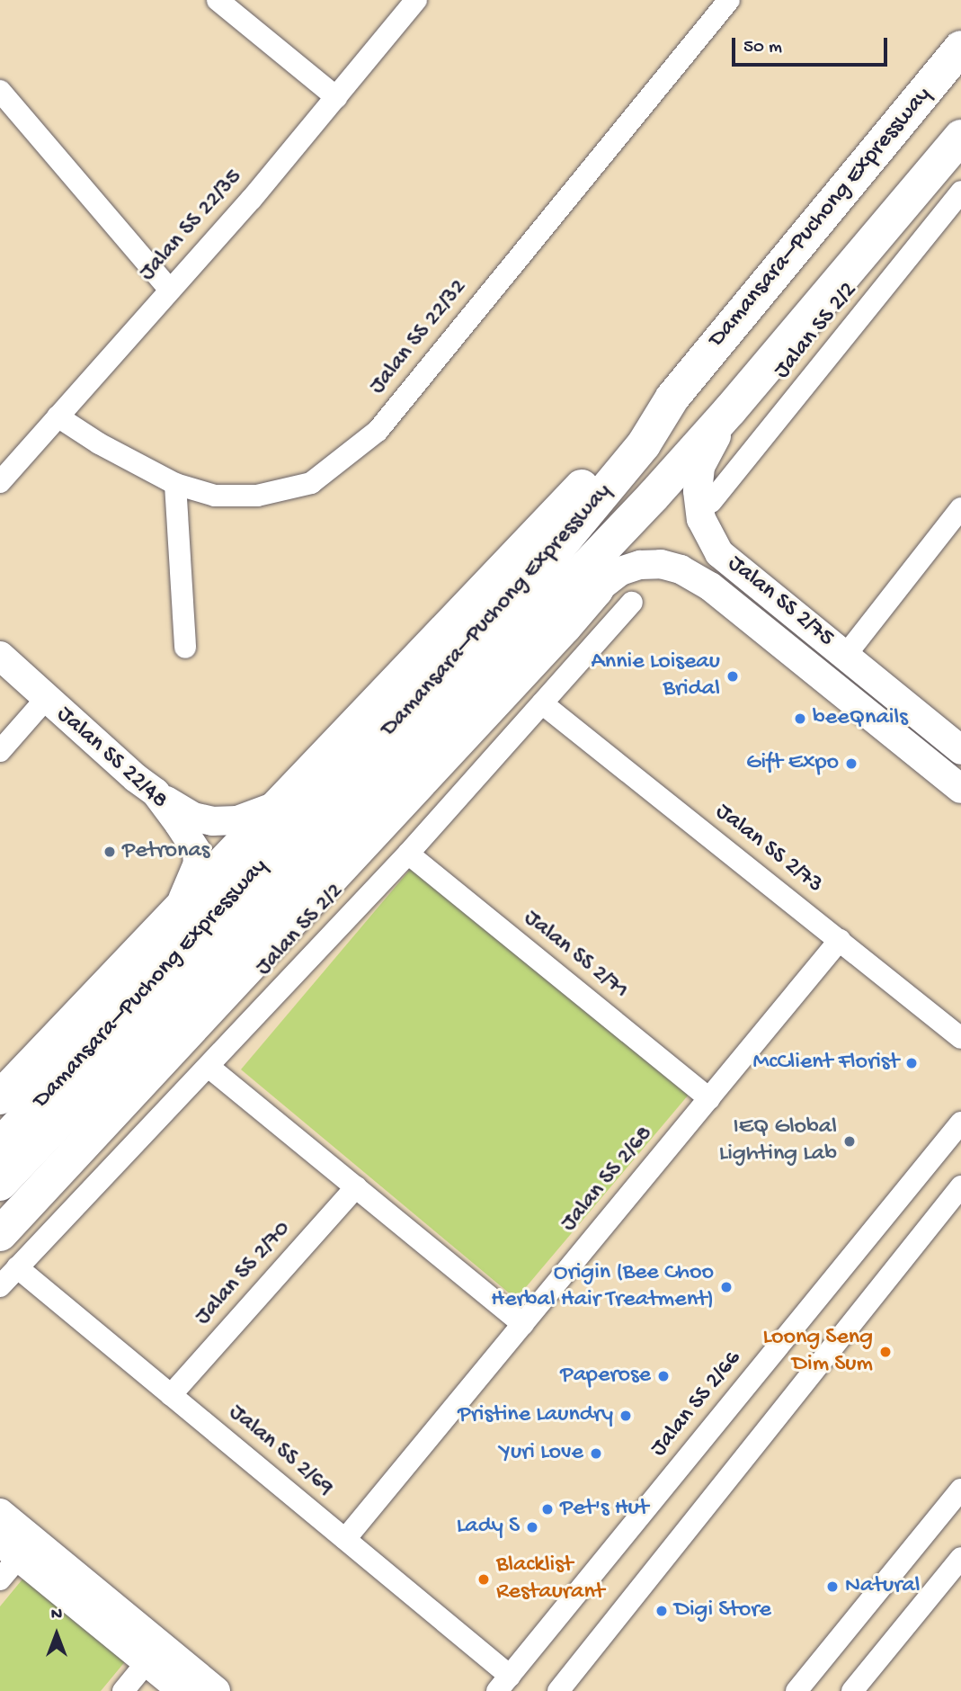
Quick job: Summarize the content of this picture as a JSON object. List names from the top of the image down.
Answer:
{
  "streets": {
    "highway": ["Damansara–Puchong Expressway"],
    "street": [
      "Jalan SS 22/35",
      "Jalan SS 2/2",
      "Jalan SS 22/32",
      "Jalan SS 2/75",
      "Jalan SS 22/48",
      "Jalan SS 2/73",
      "Jalan SS 2/71",
      "Jalan SS 2/68",
      "Jalan SS 2/70",
      "Jalan SS 2/66",
      "Jalan SS 2/69"
    ]
  },
  "crossings": [
    ["Damansara–Puchong Expressway", "Jalan SS 2/75"],
    ["Jalan SS 22/35", "Jalan SS 22/32"],
    ["Jalan SS 2/2", "Jalan SS 2/73"],
    ["Jalan SS 2/2", "Jalan SS 2/71"],
    ["Jalan SS 2/2", "Jalan SS 2/69"],
    ["Jalan SS 2/73", "Jalan SS 2/68"],
    ["Jalan SS 2/71", "Jalan SS 2/68"],
    ["Jalan SS 2/68", "Jalan SS 2/69"],
    ["Jalan SS 2/70", "Jalan SS 2/69"],
    ["Jalan SS 2/66", "Jalan SS 2/69"]
  ],
  "places": [
    "Annie Loiseau Bridal",
    "beeQnails",
    "Gift Expo",
    "Petronas",
    "McClient Florist",
    "IEQ Global Lighting Lab",
    "Origin (Bee Choo Herbal Hair Treatment)",
    "Loong Seng Dim Sum",
    "Paperose",
    "Pristine Laundry",
    "Yuri Love",
    "Pet's Hut",
    "Lady S",
    "Blacklist Restaurant",
    "Natural",
    "Digi Store"
  ],
  "scale_bar": "50 m",
  "north": "top"
}
